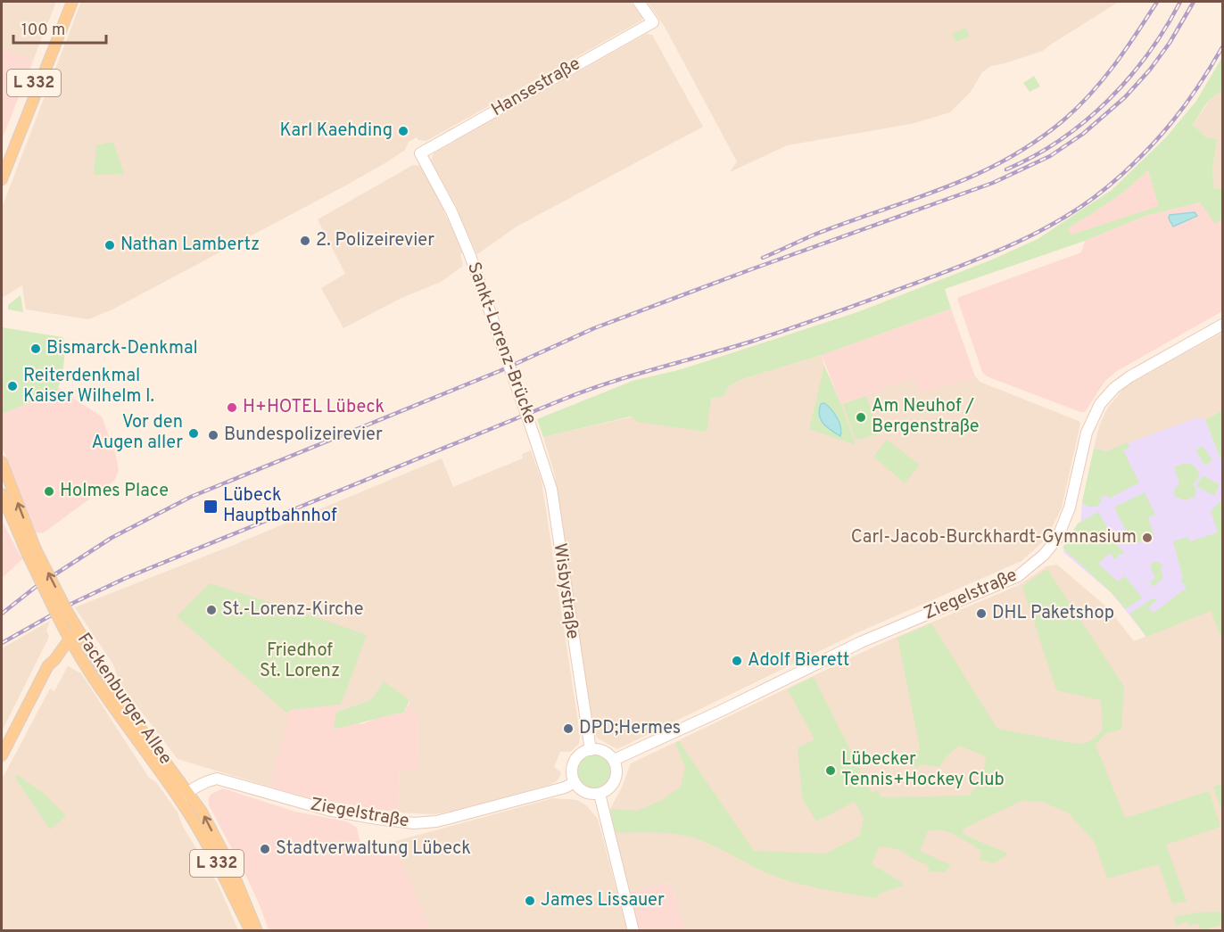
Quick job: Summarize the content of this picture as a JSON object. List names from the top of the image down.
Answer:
{
  "streets": {
    "main road": [
      "L 332",
      "Hansestraße",
      "Sankt-Lorenz-Brücke",
      "Wisbystraße",
      "Ziegelstraße",
      "Fackenburger Allee"
    ]
  },
  "crossings": [
    ["Hansestraße", "Sankt-Lorenz-Brücke"],
    ["Sankt-Lorenz-Brücke", "Wisbystraße"],
    ["Wisbystraße", "Ziegelstraße"],
    ["Ziegelstraße", "Fackenburger Allee"]
  ],
  "parks": ["Friedhof St. Lorenz"],
  "places": {
    "other": [
      "Karl Kaehding",
      "2. Polizeirevier",
      "Nathan Lambertz",
      "Bismarck-Denkmal",
      "Reiterdenkmal Kaiser Wilhelm I.",
      "H+HOTEL Lübeck",
      "Am Neuhof / Bergenstraße",
      "Vor den Augen aller",
      "Bundespolizeirevier",
      "Holmes Place",
      "Carl-Jacob-Burckhardt-Gymnasium",
      "St.-Lorenz-Kirche",
      "DHL Paketshop",
      "Adolf Bierett",
      "DPD;Hermes",
      "Lübecker Tennis+Hockey Club",
      "Stadtverwaltung Lübeck",
      "James Lissauer"
    ],
    "transit": ["Lübeck Hauptbahnhof"]
  },
  "scale_bar": "100 m"
}
